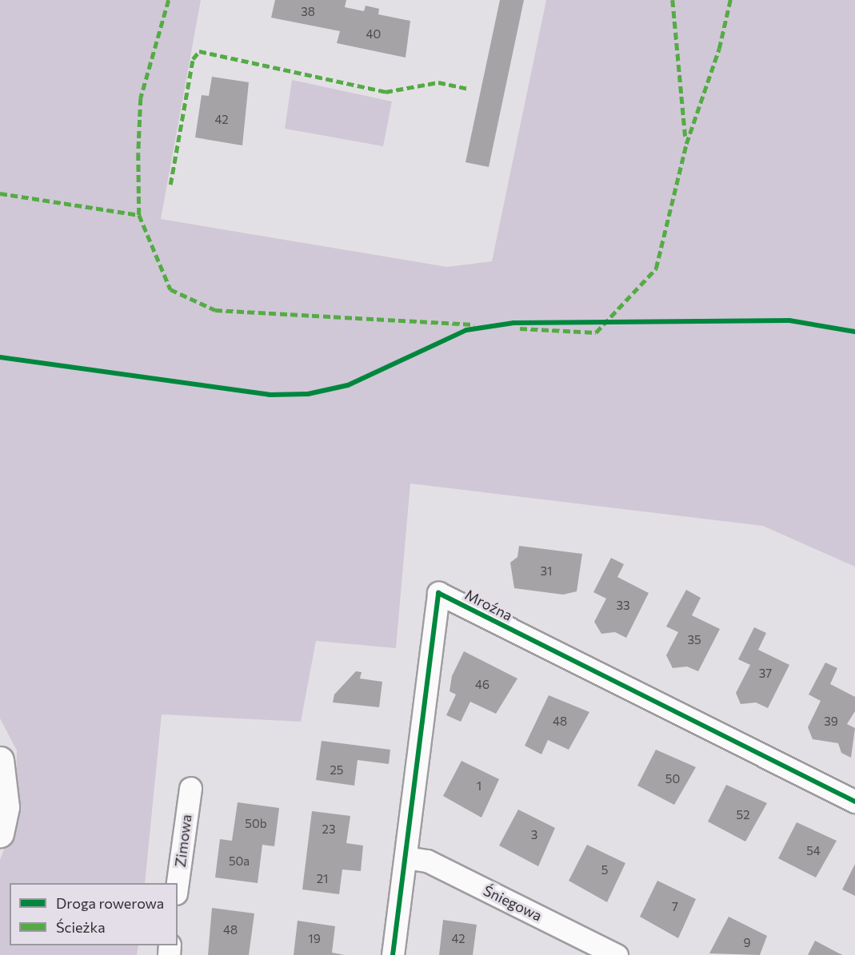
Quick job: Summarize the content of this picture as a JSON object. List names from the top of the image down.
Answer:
{
  "streets": {
    "street": ["Mroźna", "Zimowa", "Śniegowa"]
  },
  "crossings": [
    ["Mroźna", "Śniegowa"]
  ],
  "house_numbers": [
    "38",
    "40",
    "42",
    "31",
    "33",
    "35",
    "37",
    "46",
    "48",
    "39",
    "25",
    "50",
    "1",
    "52",
    "50b",
    "23",
    "3",
    "54",
    "50a",
    "5",
    "21",
    "7",
    "48",
    "19",
    "42",
    "9"
  ],
  "legend": ["Droga rowerowa", "Ścieżka"]
}
